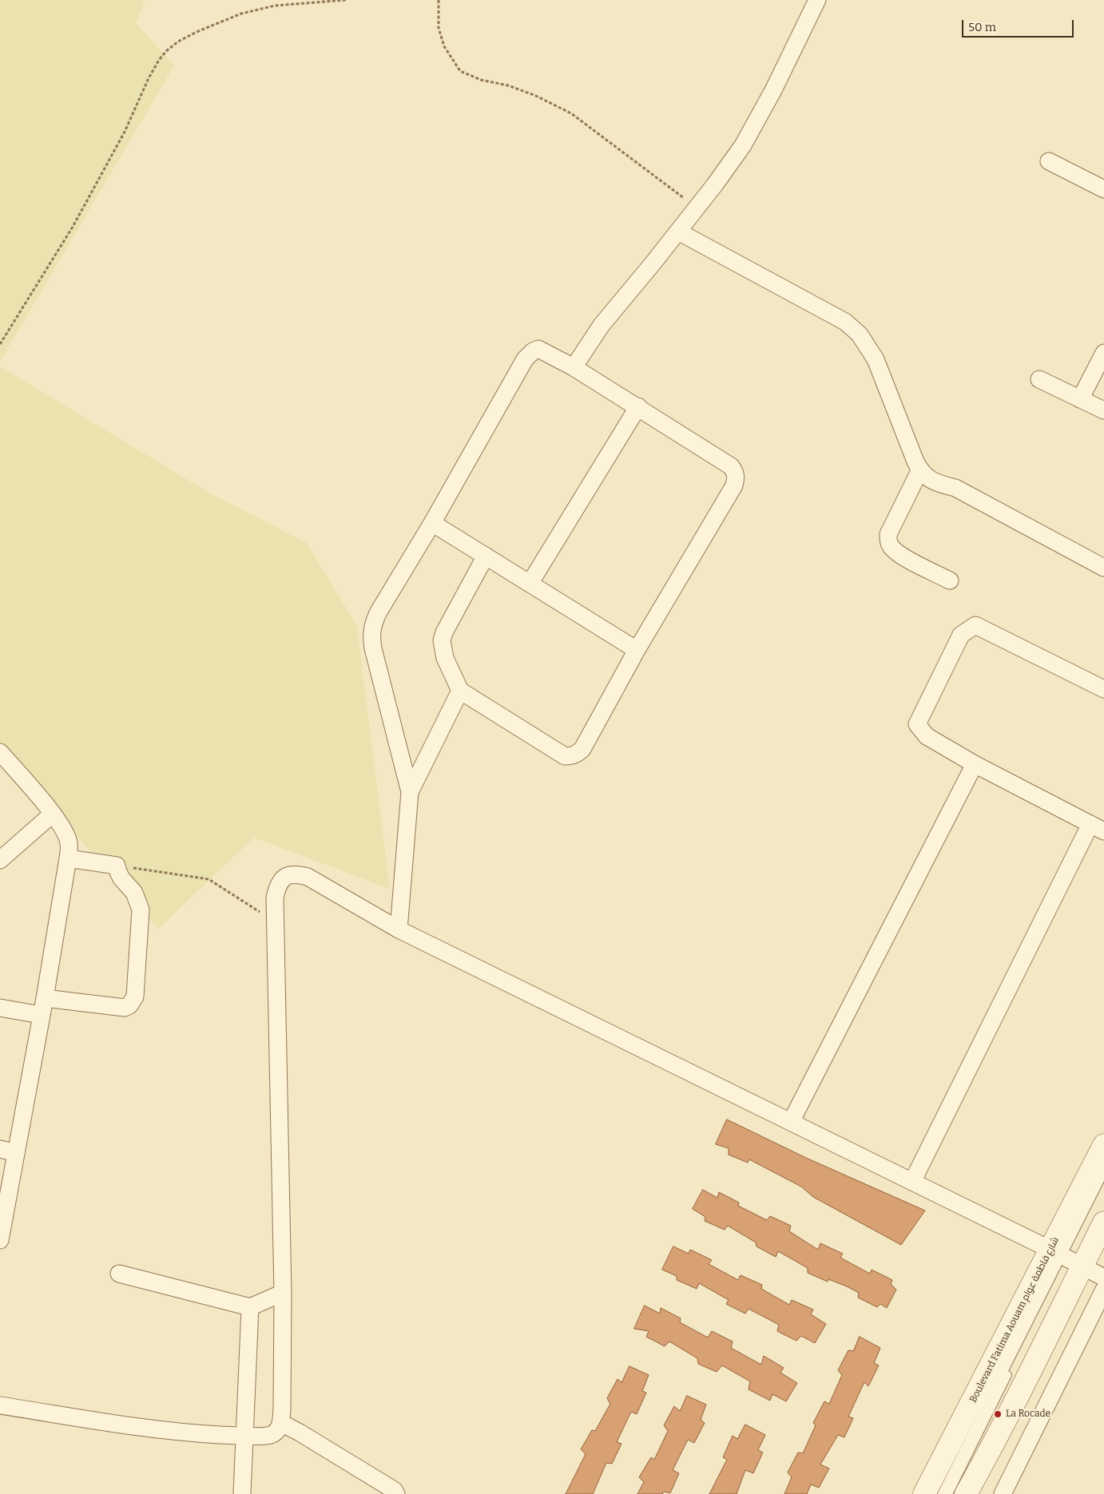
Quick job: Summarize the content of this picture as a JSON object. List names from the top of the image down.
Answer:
{
  "streets": {
    "main road": ["Boulevard Fatima Aouam شارع فاطمة عوام"]
  },
  "places": ["La Rocade"],
  "scale_bar": "50 m"
}
